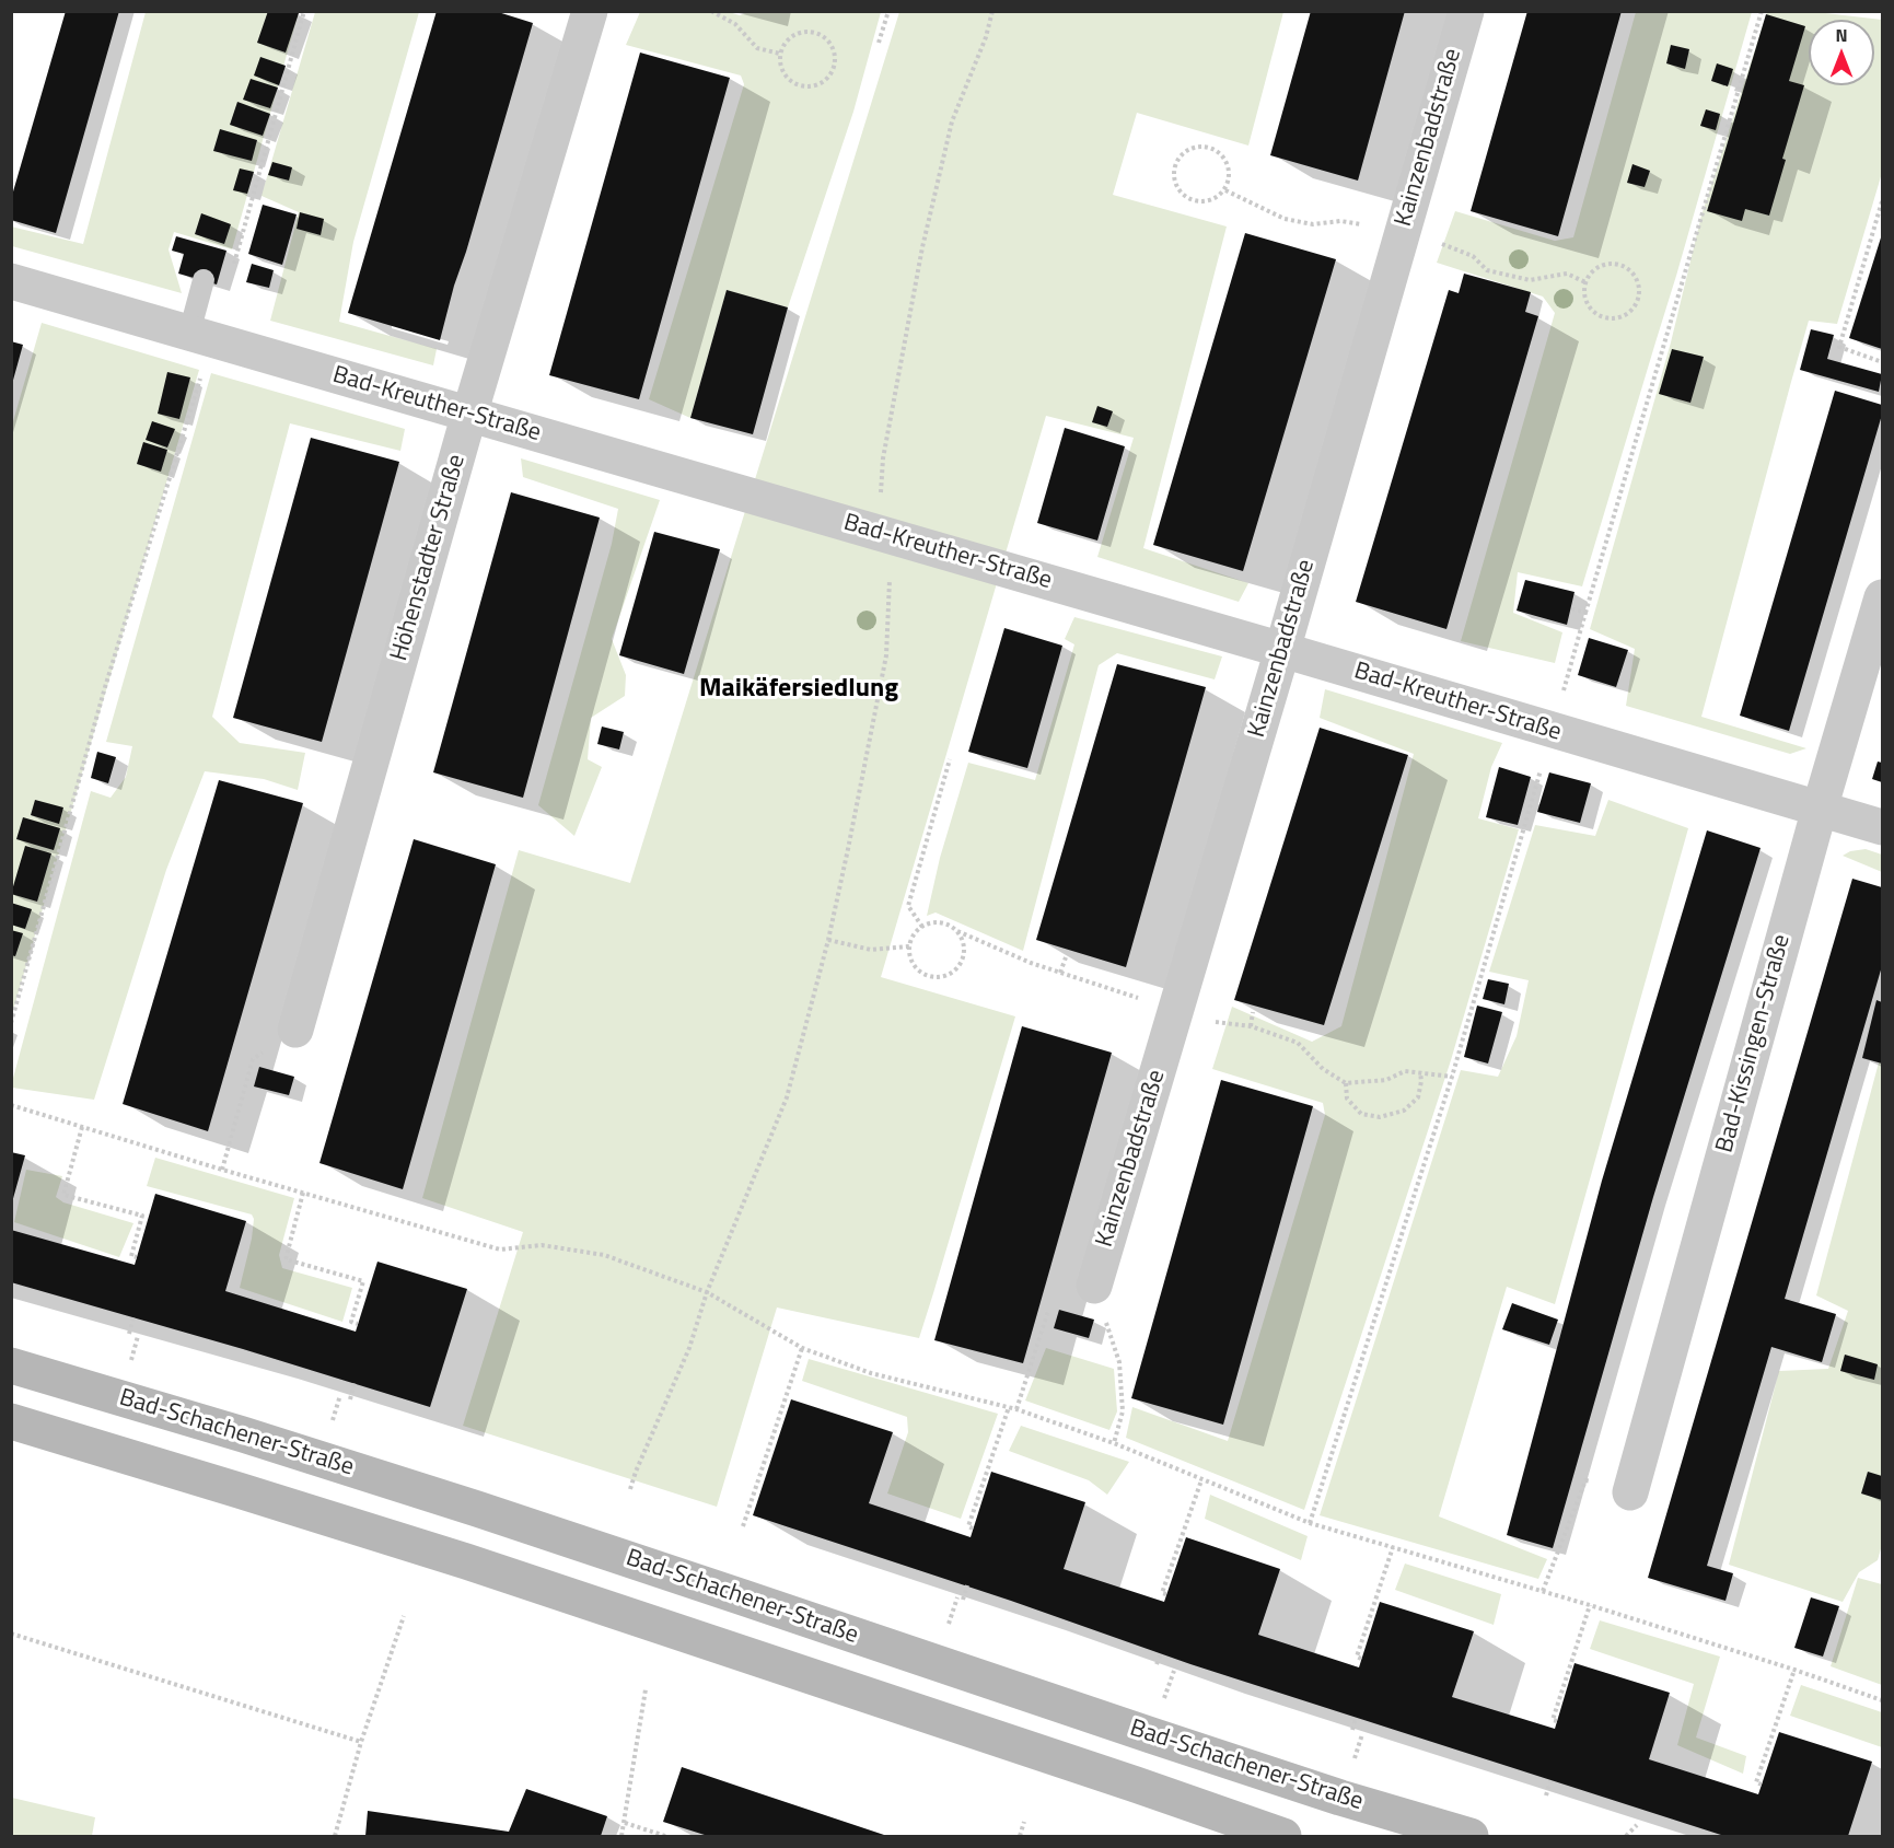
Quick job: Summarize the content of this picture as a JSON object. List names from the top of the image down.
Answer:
{
  "streets": {
    "main road": ["Bad-Schachener-Straße"],
    "street": [
      "Kainzenbadstraße",
      "Bad-Kreuther-Straße",
      "Höhenstadter Straße",
      "Bad-Kissingen-Straße"
    ]
  },
  "crossings": [
    ["Kainzenbadstraße", "Bad-Kreuther-Straße"],
    ["Bad-Kreuther-Straße", "Höhenstadter Straße"],
    ["Bad-Kreuther-Straße", "Bad-Kissingen-Straße"]
  ],
  "districts": ["Maikäfersiedlung"],
  "north": "top"
}
